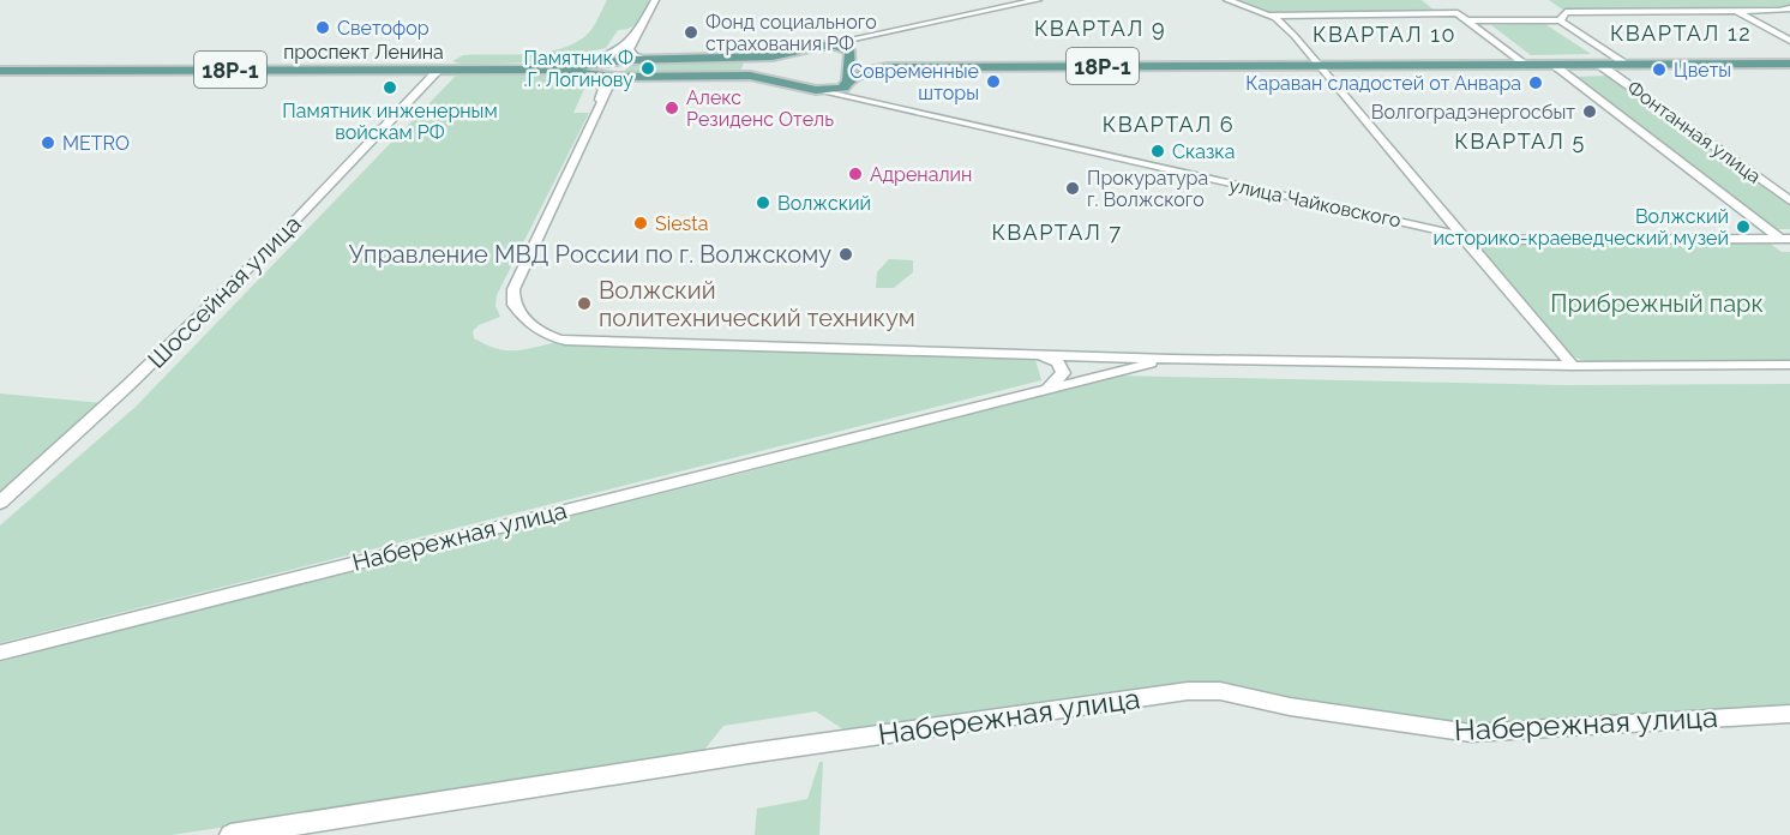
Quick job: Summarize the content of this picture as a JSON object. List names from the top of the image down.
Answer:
{
  "streets": {
    "main road": ["проспект Ленина", "18Р-1"],
    "street": [
      "Фонтанная улица",
      "улица Чайковского",
      "Шоссейная улица",
      "Набережная улица"
    ]
  },
  "crossings": [
    ["проспект Ленина", "18Р-1"],
    ["проспект Ленина", "улица Чайковского"],
    ["проспект Ленина", "Шоссейная улица"],
    ["18Р-1", "Фонтанная улица"],
    ["Фонтанная улица", "улица Чайковского"]
  ],
  "districts": [
    "КВАРТАЛ 9",
    "КВАРТАЛ 12",
    "КВАРТАЛ 10",
    "КВАРТАЛ 6",
    "КВАРТАЛ 5",
    "КВАРТАЛ 7"
  ],
  "parks": ["Прибрежный парк"],
  "places": [
    "Светофор",
    "Фонд социального страхования РФ",
    "Памятник Ф .Г. Логинову",
    "Цветы",
    "Современные шторы",
    "Караван сладостей от Анвара",
    "Памятник инженерным войскам РФ",
    "Алекс Резиденс Отель",
    "Волгоградэнергосбыт",
    "METRO",
    "Сказка",
    "Адреналин",
    "Прокуратура г. Волжского",
    "Волжский",
    "Siesta",
    "Волжский историко-краеведческий музей",
    "Управление МВД России по г. Волжскому",
    "Волжский политехнический техникум"
  ]
}
